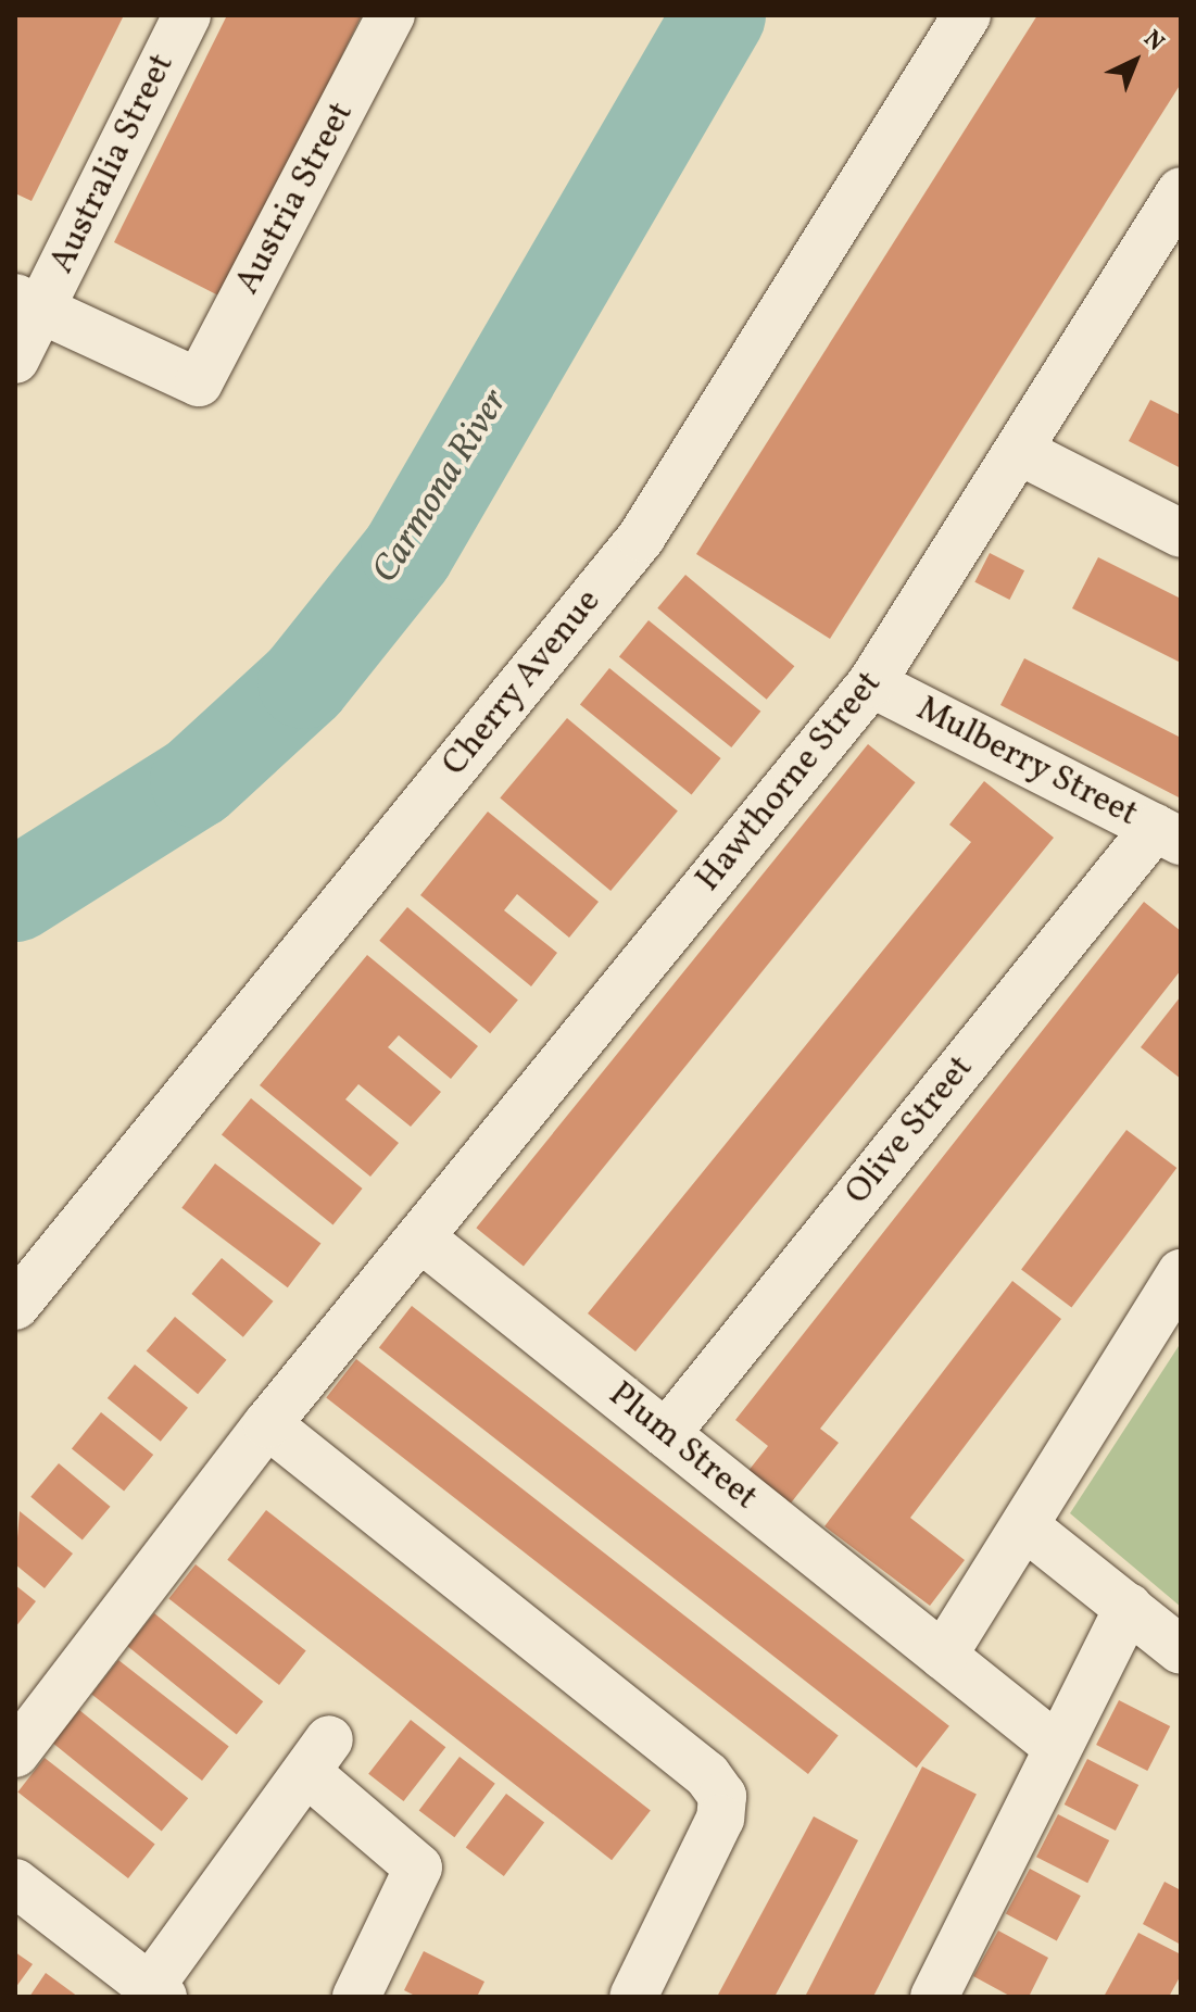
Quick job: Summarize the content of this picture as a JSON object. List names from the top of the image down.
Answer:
{
  "streets": {
    "street": [
      "Australia Street",
      "Austria Street",
      "Cherry Avenue",
      "Mulberry Street",
      "Hawthorne Street",
      "Olive Street",
      "Plum Street"
    ]
  },
  "crossings": [
    ["Australia Street", "Austria Street"],
    ["Mulberry Street", "Hawthorne Street"],
    ["Mulberry Street", "Olive Street"],
    ["Hawthorne Street", "Plum Street"],
    ["Olive Street", "Plum Street"]
  ],
  "water": ["Carmona River"],
  "north": "top right"
}
